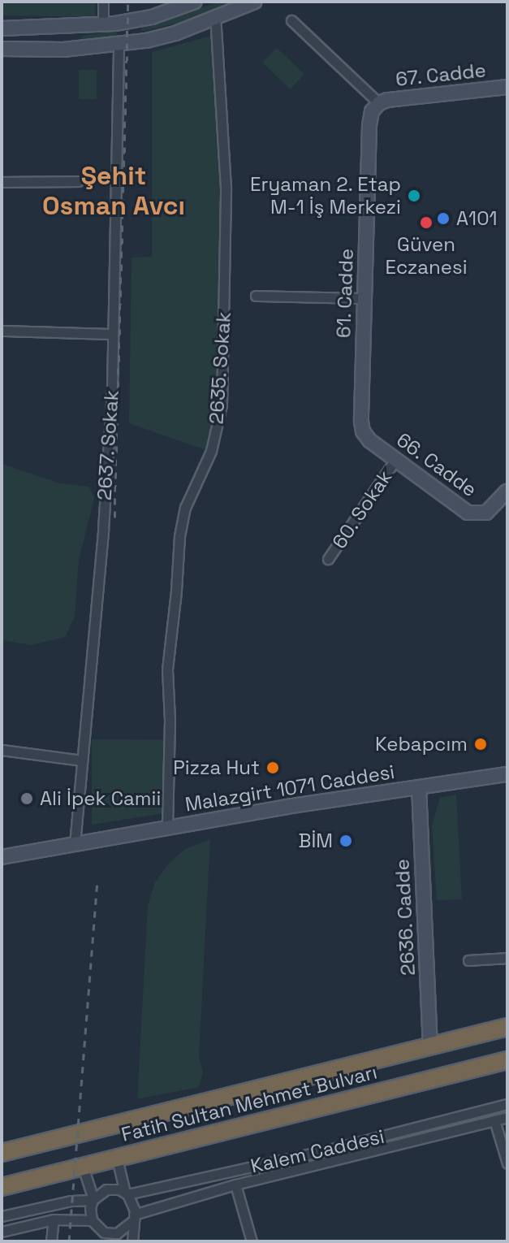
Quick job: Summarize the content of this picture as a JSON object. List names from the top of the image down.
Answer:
{
  "streets": {
    "highway": ["Fatih Sultan Mehmet Bulvarı"],
    "street": [
      "67. Cadde",
      "61. Cadde",
      "2635. Sokak",
      "2637. Sokak",
      "66. Cadde",
      "60. Sokak",
      "Malazgirt 1071 Caddesi",
      "2636. Cadde",
      "Kalem Caddesi"
    ]
  },
  "crossings": [
    ["67. Cadde", "61. Cadde"],
    ["61. Cadde", "66. Cadde"],
    ["2635. Sokak", "Malazgirt 1071 Caddesi"],
    ["2637. Sokak", "Malazgirt 1071 Caddesi"],
    ["66. Cadde", "60. Sokak"],
    ["Malazgirt 1071 Caddesi", "2636. Cadde"],
    ["2636. Cadde", "Fatih Sultan Mehmet Bulvarı"]
  ],
  "districts": ["Şehit Osman Avcı"],
  "places": [
    "Eryaman 2. Etap M-1 İş Merkezi",
    "A101",
    "Güven Eczanesi",
    "Kebapcım",
    "Pizza Hut",
    "Ali İpek Camii",
    "BİM"
  ]
}
